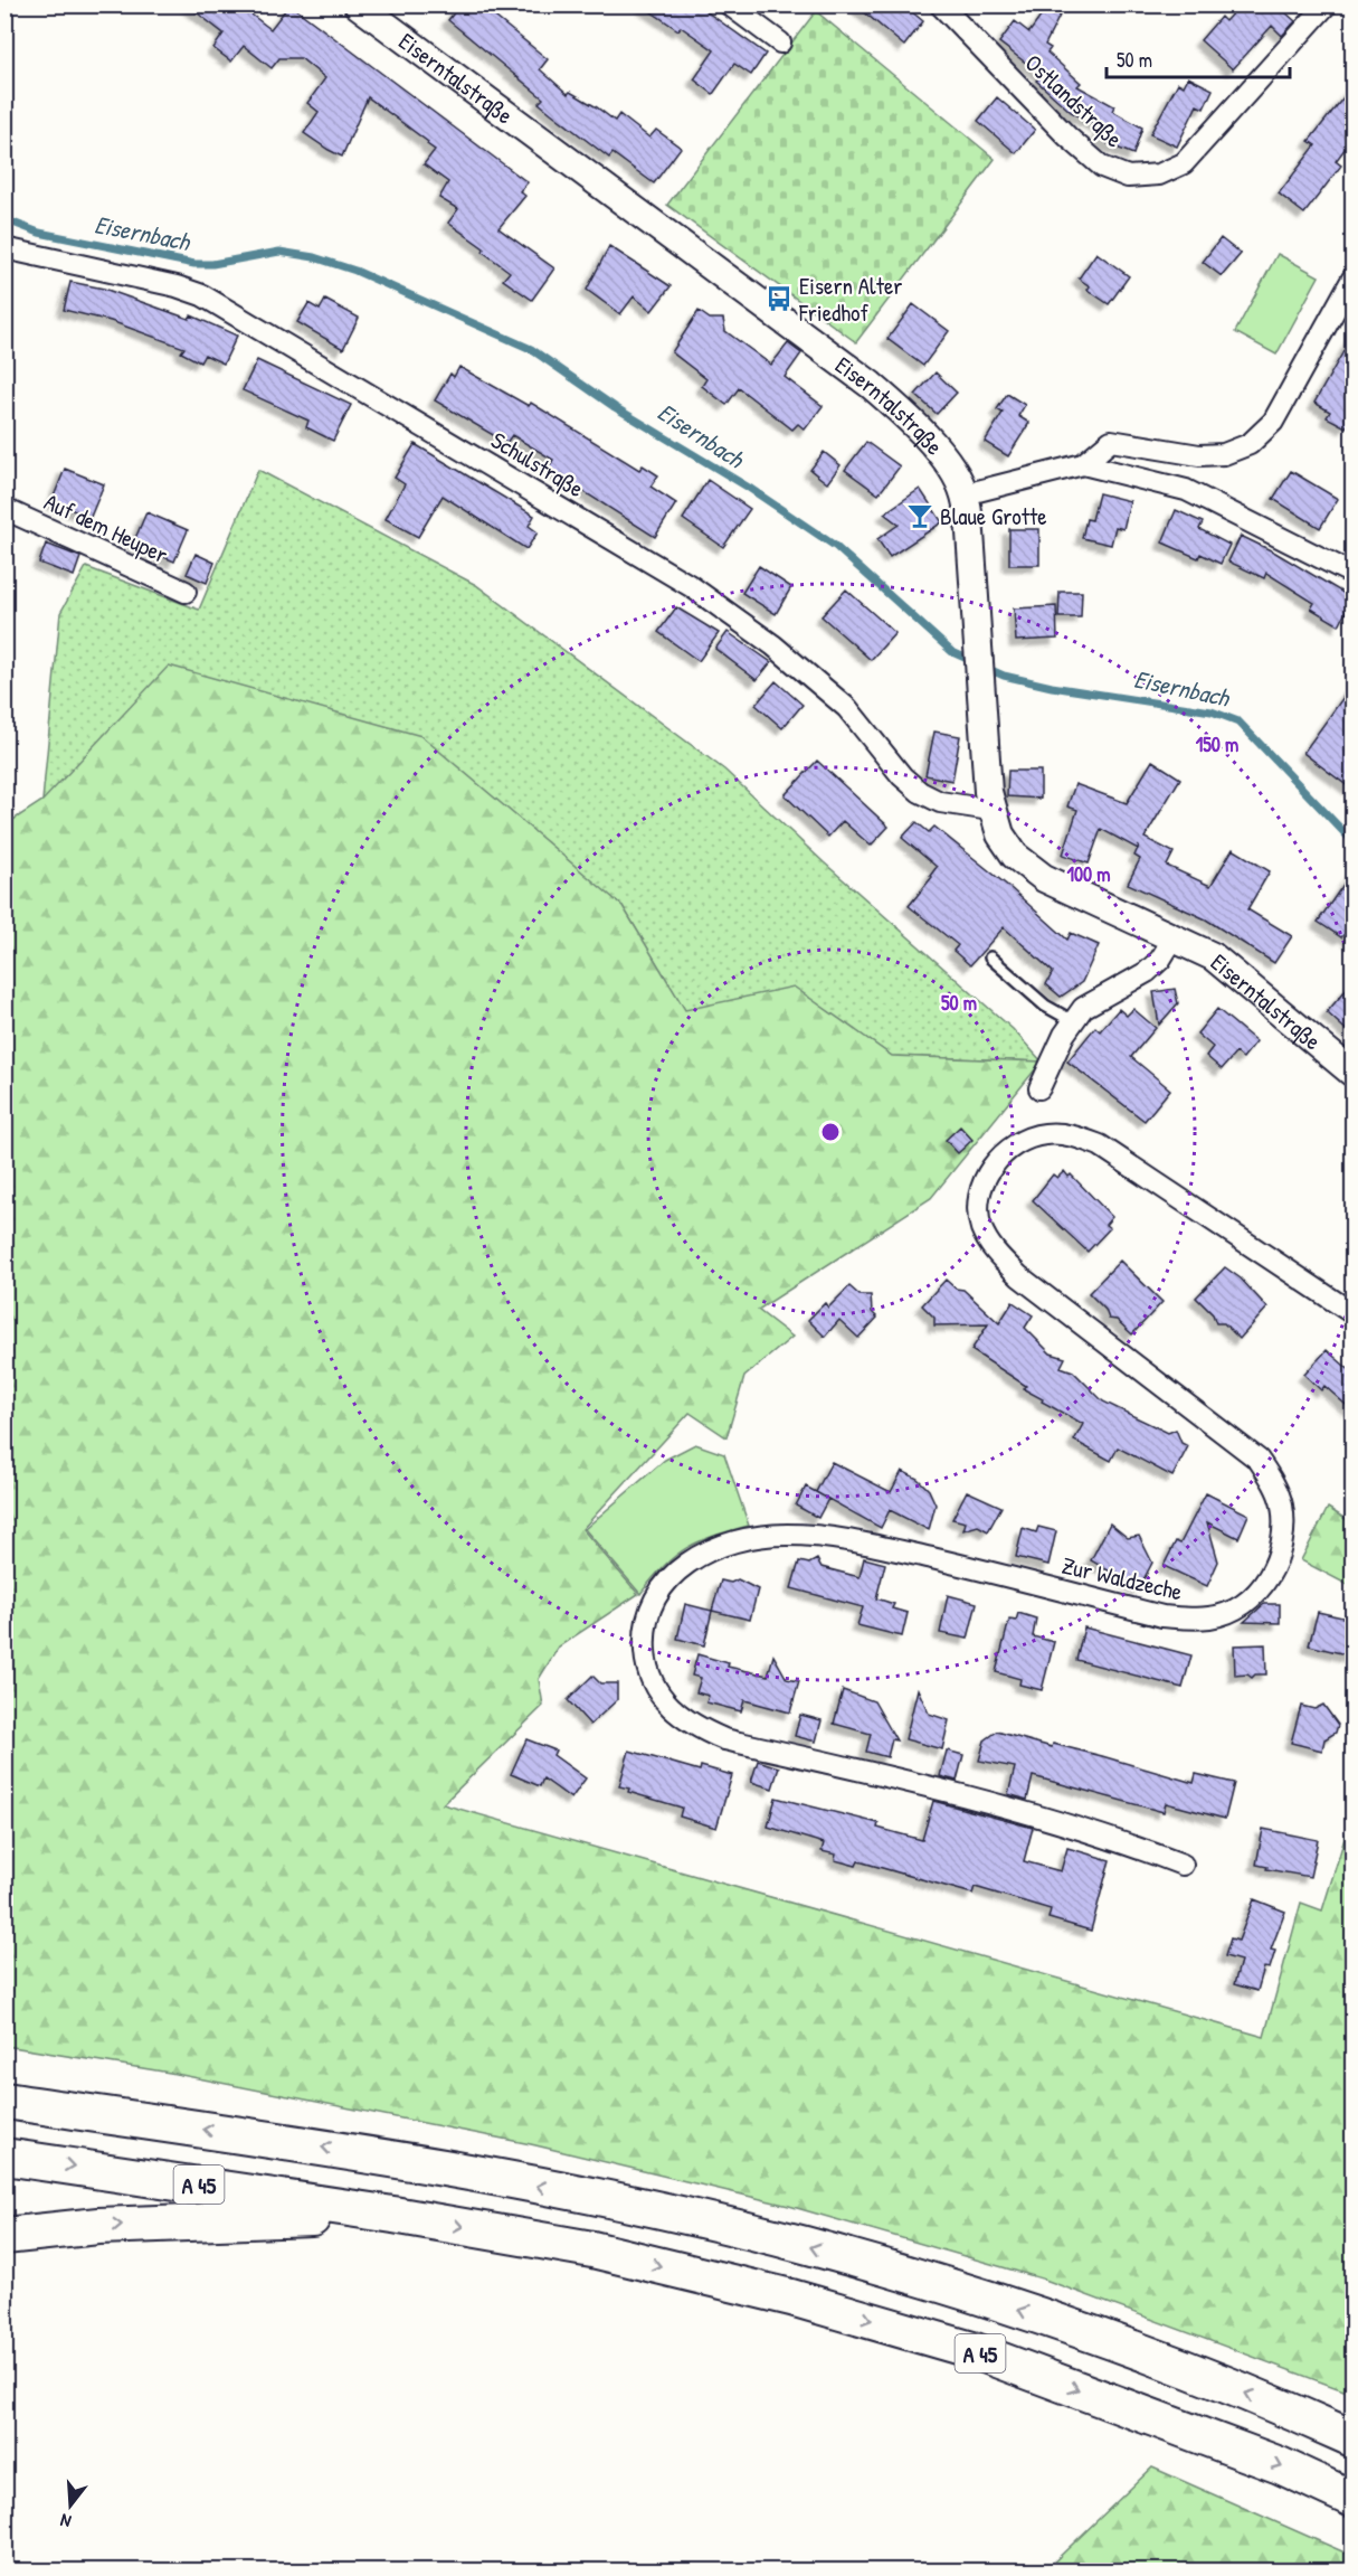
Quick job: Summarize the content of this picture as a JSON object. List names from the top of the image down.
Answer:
{
  "streets": {
    "highway": ["A 45"],
    "main road": ["Eiserntalstraße"],
    "street": [
      "Ostlandstraße",
      "Schulstraße",
      "Auf dem Heuper",
      "Zur Waldzeche"
    ]
  },
  "crossings": [
    ["Eiserntalstraße", "Schulstraße"]
  ],
  "water": ["Eisernbach"],
  "places": {
    "bus stop": ["Eisern Alter Friedhof"],
    "bar": ["Blaue Grotte"]
  },
  "scale_bar": "50 m",
  "north": "bottom",
  "rings": ["150 m", "100 m", "50 m"]
}
